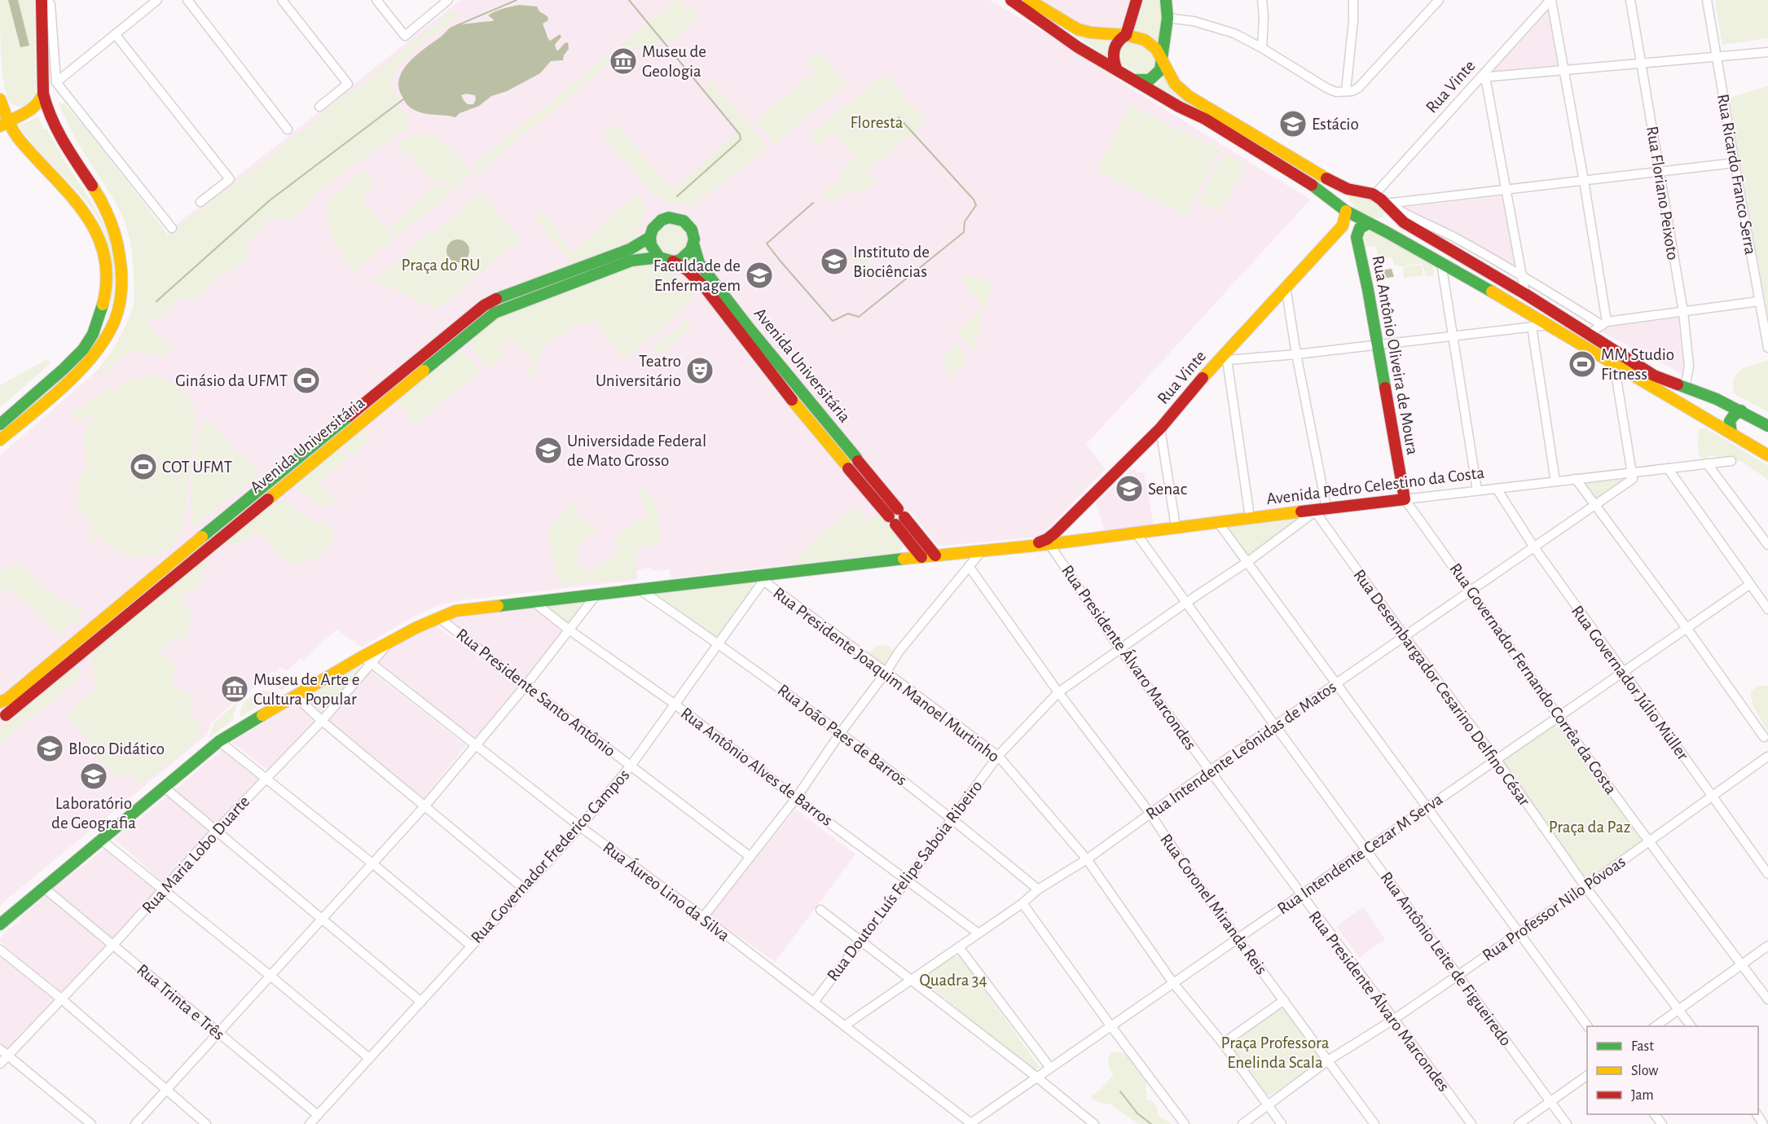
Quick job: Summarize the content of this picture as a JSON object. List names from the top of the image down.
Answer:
{
  "streets": {
    "street": [
      "Rua Vinte",
      "Rua Ricardo Franco Serra",
      "Rua Floriano Peixoto",
      "Rua Antônio Oliveira de Moura",
      "Avenida Universitária",
      "Avenida Pedro Celestino da Costa",
      "Rua Presidente Álvaro Marcondes",
      "Rua Presidente Joaquim Manoel Murtinho",
      "Rua Governador Fernando Corrêa da Costa",
      "Rua Governador Júlio Müller",
      "Rua Desembargador Cesarino Delfino César",
      "Rua Presidente Santo Antônio",
      "Rua João Paes de Barros",
      "Rua Intendente Leônidas de Matos",
      "Rua Antônio Alves de Barros",
      "Rua Intendente Cezar M Serva",
      "Rua Maria Lobo Duarte",
      "Rua Governador Frederico Campos",
      "Rua Doutor Luís Felipe Saboia Ribeiro",
      "Rua Áureo Lino da Silva",
      "Rua Coronel Miranda Reis",
      "Rua Professor Nilo Póvoas",
      "Rua Antônio Leite de Figueiredo",
      "Rua Trinta e Três"
    ]
  },
  "crossings": [
    ["Rua Vinte", "Avenida Pedro Celestino da Costa"],
    ["Rua Antônio Oliveira de Moura", "Avenida Pedro Celestino da Costa"],
    ["Rua Antônio Oliveira de Moura", "Rua Governador Fernando Corrêa da Costa"],
    ["Avenida Pedro Celestino da Costa", "Rua Presidente Álvaro Marcondes"],
    ["Avenida Pedro Celestino da Costa", "Rua Governador Fernando Corrêa da Costa"],
    ["Avenida Pedro Celestino da Costa", "Rua Governador Júlio Müller"],
    ["Avenida Pedro Celestino da Costa", "Rua Desembargador Cesarino Delfino César"],
    ["Avenida Pedro Celestino da Costa", "Rua Intendente Leônidas de Matos"],
    ["Avenida Pedro Celestino da Costa", "Rua Doutor Luís Felipe Saboia Ribeiro"],
    ["Avenida Pedro Celestino da Costa", "Rua Antônio Leite de Figueiredo"],
    ["Rua Presidente Álvaro Marcondes", "Rua Intendente Leônidas de Matos"],
    ["Rua Presidente Álvaro Marcondes", "Rua Intendente Cezar M Serva"],
    ["Rua Presidente Álvaro Marcondes", "Rua Doutor Luís Felipe Saboia Ribeiro"],
    ["Rua Presidente Álvaro Marcondes", "Rua Professor Nilo Póvoas"],
    ["Rua Presidente Joaquim Manoel Murtinho", "Rua Intendente Leônidas de Matos"],
    ["Rua Presidente Joaquim Manoel Murtinho", "Rua Intendente Cezar M Serva"],
    ["Rua Presidente Joaquim Manoel Murtinho", "Rua Governador Frederico Campos"],
    ["Rua Presidente Joaquim Manoel Murtinho", "Rua Doutor Luís Felipe Saboia Ribeiro"],
    ["Rua Presidente Joaquim Manoel Murtinho", "Rua Professor Nilo Póvoas"],
    ["Rua Governador Fernando Corrêa da Costa", "Rua Intendente Leônidas de Matos"],
    ["Rua Governador Fernando Corrêa da Costa", "Rua Intendente Cezar M Serva"],
    ["Rua Governador Fernando Corrêa da Costa", "Rua Professor Nilo Póvoas"],
    ["Rua Governador Júlio Müller", "Rua Intendente Leônidas de Matos"],
    ["Rua Governador Júlio Müller", "Rua Intendente Cezar M Serva"],
    ["Rua Governador Júlio Müller", "Rua Professor Nilo Póvoas"],
    ["Rua Desembargador Cesarino Delfino César", "Rua Intendente Leônidas de Matos"],
    ["Rua Desembargador Cesarino Delfino César", "Rua Intendente Cezar M Serva"],
    ["Rua Desembargador Cesarino Delfino César", "Rua Doutor Luís Felipe Saboia Ribeiro"],
    ["Rua Desembargador Cesarino Delfino César", "Rua Professor Nilo Póvoas"],
    ["Rua Presidente Santo Antônio", "Rua Governador Frederico Campos"],
    ["Rua João Paes de Barros", "Rua Intendente Leônidas de Matos"],
    ["Rua João Paes de Barros", "Rua Governador Frederico Campos"],
    ["Rua João Paes de Barros", "Rua Doutor Luís Felipe Saboia Ribeiro"],
    ["Rua Intendente Leônidas de Matos", "Rua Antônio Alves de Barros"],
    ["Rua Intendente Leônidas de Matos", "Rua Áureo Lino da Silva"],
    ["Rua Intendente Leônidas de Matos", "Rua Coronel Miranda Reis"],
    ["Rua Intendente Leônidas de Matos", "Rua Antônio Leite de Figueiredo"],
    ["Rua Antônio Alves de Barros", "Rua Governador Frederico Campos"],
    ["Rua Antônio Alves de Barros", "Rua Doutor Luís Felipe Saboia Ribeiro"],
    ["Rua Intendente Cezar M Serva", "Rua Áureo Lino da Silva"],
    ["Rua Intendente Cezar M Serva", "Rua Coronel Miranda Reis"],
    ["Rua Intendente Cezar M Serva", "Rua Antônio Leite de Figueiredo"],
    ["Rua Maria Lobo Duarte", "Rua Áureo Lino da Silva"],
    ["Rua Maria Lobo Duarte", "Rua Trinta e Três"],
    ["Rua Governador Frederico Campos", "Rua Áureo Lino da Silva"],
    ["Rua Governador Frederico Campos", "Rua Trinta e Três"],
    ["Rua Doutor Luís Felipe Saboia Ribeiro", "Rua Áureo Lino da Silva"],
    ["Rua Doutor Luís Felipe Saboia Ribeiro", "Rua Coronel Miranda Reis"],
    ["Rua Doutor Luís Felipe Saboia Ribeiro", "Rua Antônio Leite de Figueiredo"],
    ["Rua Coronel Miranda Reis", "Rua Professor Nilo Póvoas"],
    ["Rua Professor Nilo Póvoas", "Rua Antônio Leite de Figueiredo"]
  ],
  "parks": [
    "Floresta",
    "Praça do RU",
    "Praça da Paz",
    "Quadra 34",
    "Praça Professora Enelinda Scala"
  ],
  "places": {
    "museum": ["Museu de Geologia", "Museu de Arte e Cultura Popular"],
    "school or university": [
      "Estácio",
      "Instituto de Biociências",
      "Faculdade de Enfermagem",
      "Universidade Federal de Mato Grosso",
      "Senac",
      "Bloco Didático",
      "Laboratório de Geografia"
    ],
    "sports": ["MM Studio Fitness", "Ginásio da UFMT", "COT UFMT"],
    "theatre": ["Teatro Universitário"]
  },
  "legend": ["Fast", "Slow", "Jam"]
}
